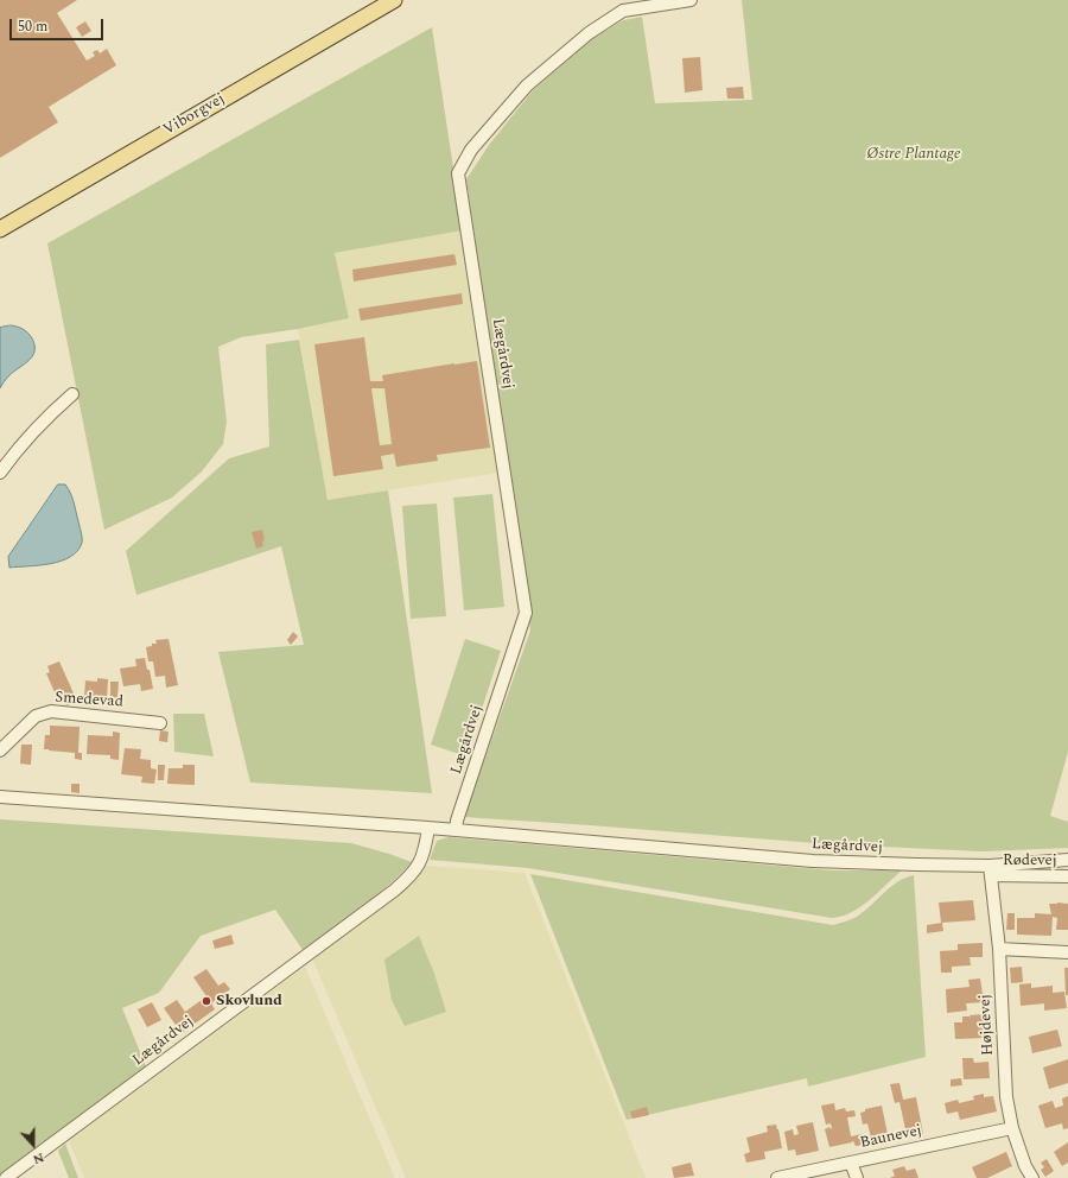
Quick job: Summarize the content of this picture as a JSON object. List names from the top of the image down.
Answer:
{
  "streets": {
    "main road": ["Viborgvej"],
    "street": [
      "Lægårdvej",
      "Smedevad",
      "Rødevej",
      "Højdevej",
      "Baunevej"
    ]
  },
  "crossings": [
    ["Lægårdvej", "Rødevej"],
    ["Lægårdvej", "Højdevej"],
    ["Rødevej", "Højdevej"],
    ["Højdevej", "Baunevej"]
  ],
  "parks": ["Østre Plantage"],
  "places": ["Skovlund"],
  "scale_bar": "50 m",
  "north": "bottom"
}
